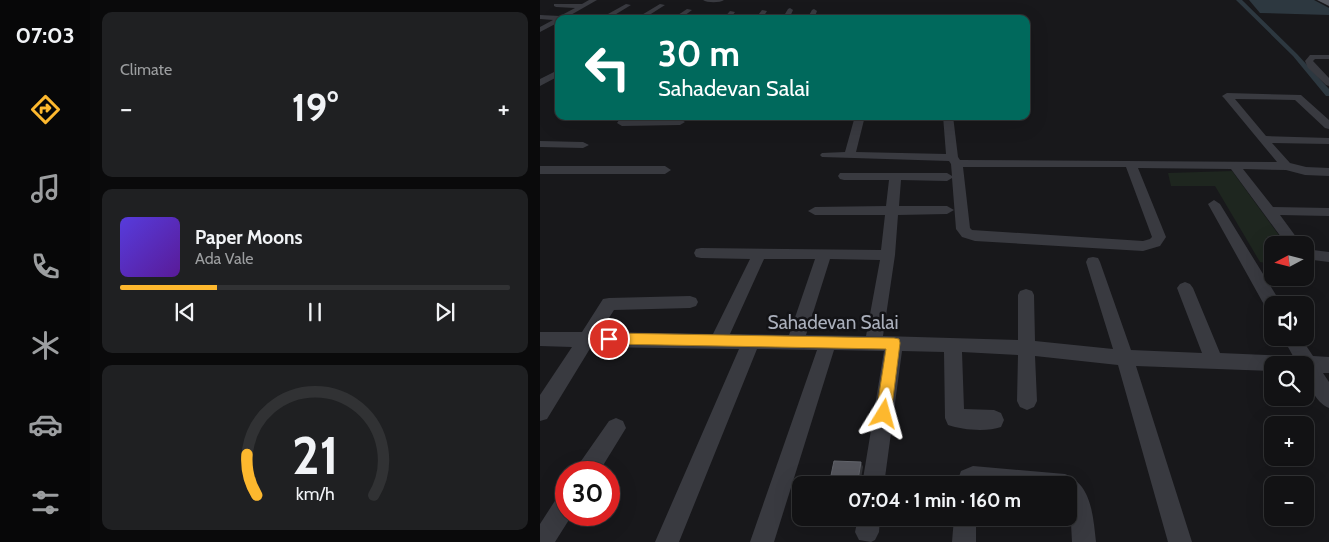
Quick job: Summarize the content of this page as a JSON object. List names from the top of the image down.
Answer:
{
  "streets": {
    "street": ["Sahadevan Salai"]
  },
  "north": "left",
  "page": {
    "tabs": "07:03",
    "tile": "Climate",
    "turn": ["30 m", "Sahadevan Salai"],
    "heat": ["−", "19°", "+"],
    "song": ["Paper Moons", "Ada Vale"],
    "map_buttons": ["+", "−"],
    "limit": "30",
    "trip": "07:04 · 1 min · 160 m",
    "gauge": ["21", "km/h"]
  }
}
